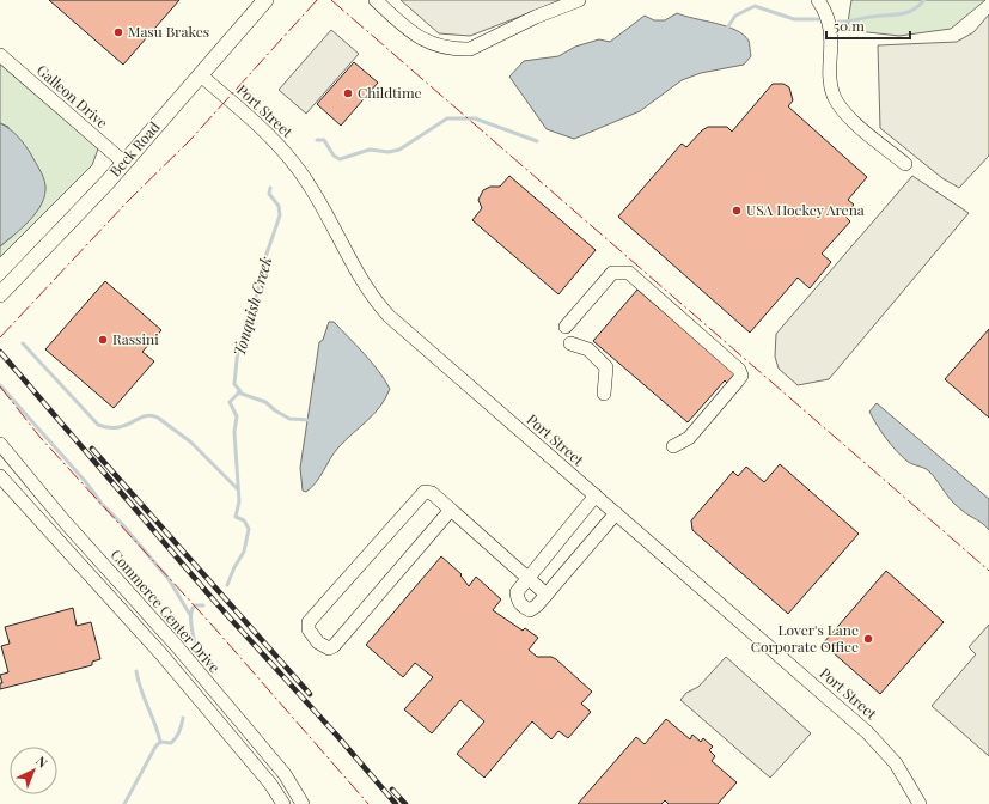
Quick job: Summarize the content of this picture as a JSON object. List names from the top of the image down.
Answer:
{
  "streets": {
    "main road": ["Beck Road"],
    "street": ["Galleon Drive", "Port Street", "Commerce Center Drive"]
  },
  "crossings": [
    ["Galleon Drive", "Beck Road"],
    ["Port Street", "Beck Road"]
  ],
  "water": ["Tonquish Creek"],
  "places": [
    "Masu Brakes",
    "Childtime",
    "USA Hockey Arena",
    "Rassini",
    "Lover's Lane Corporate Office"
  ],
  "scale_bar": "50 m",
  "north": "top right"
}
